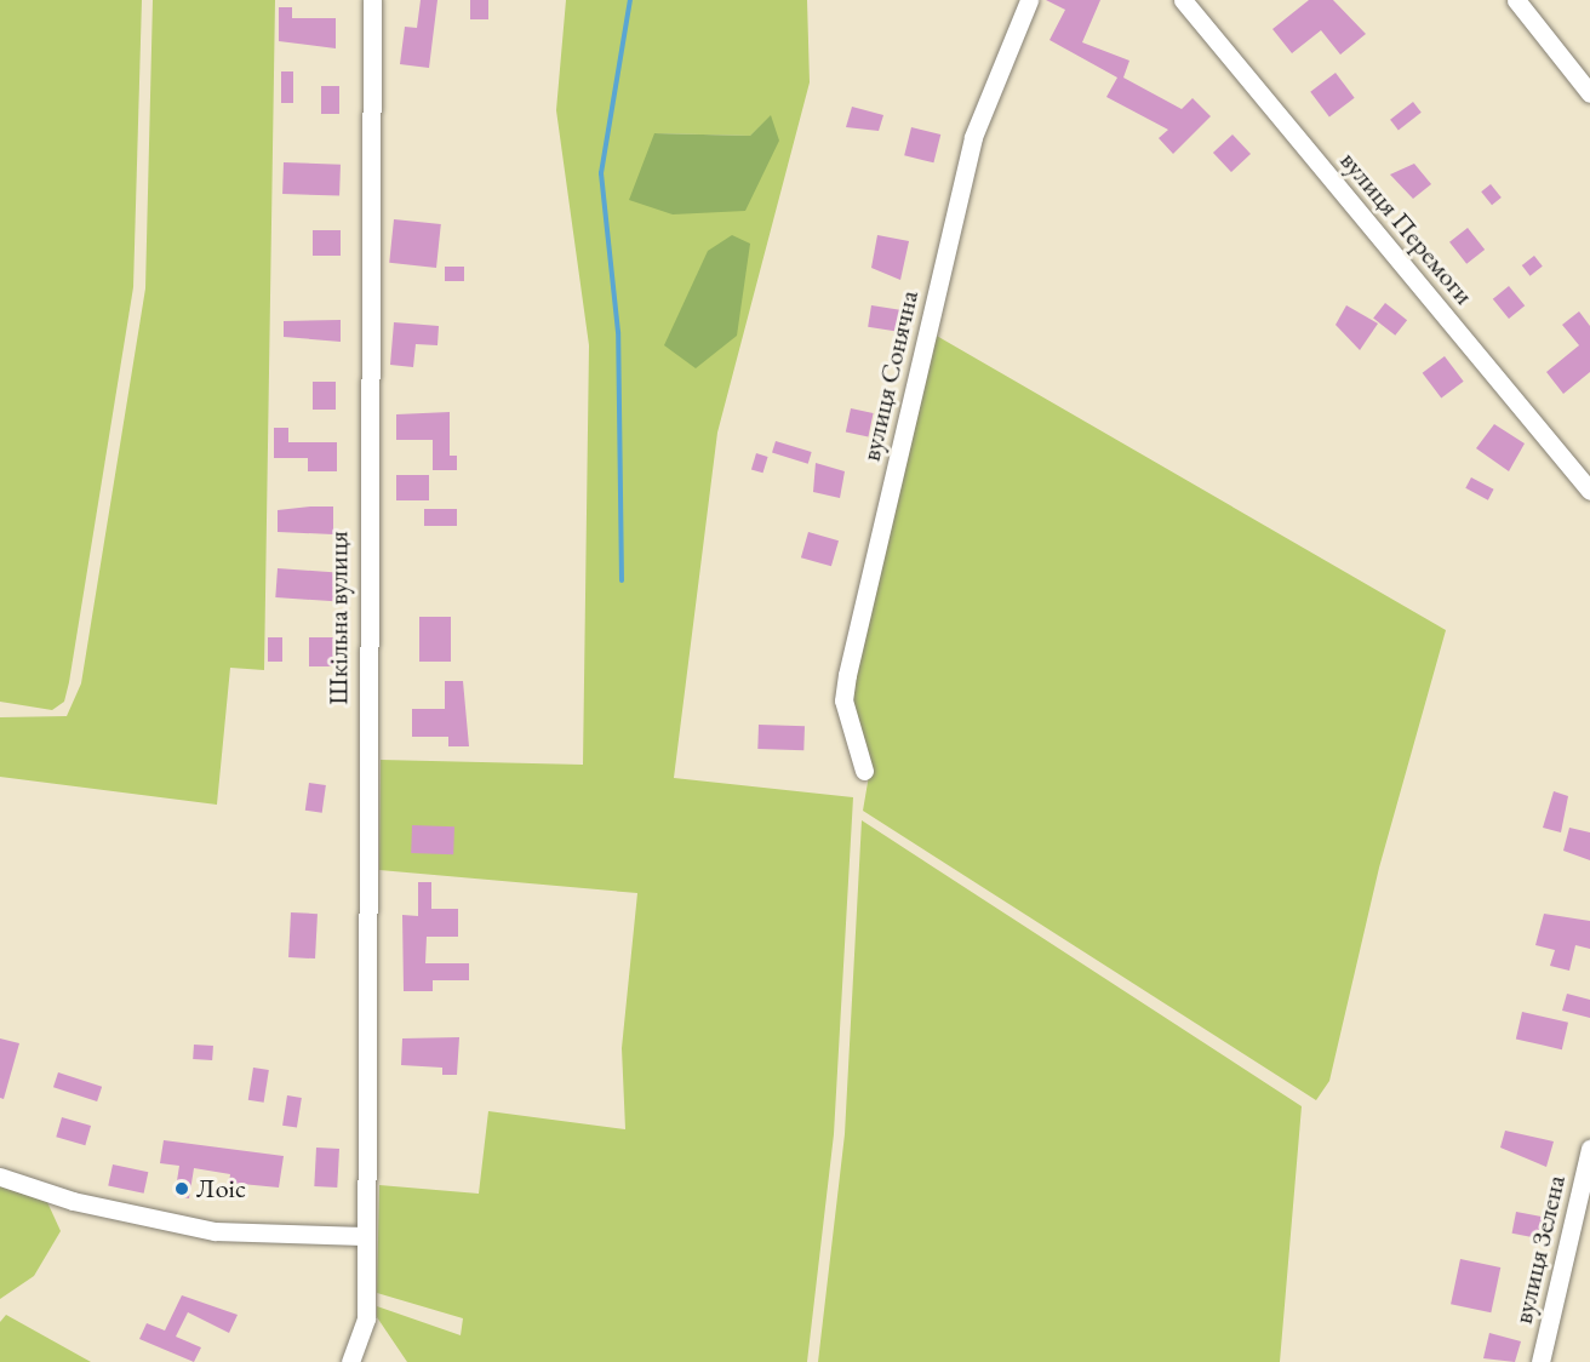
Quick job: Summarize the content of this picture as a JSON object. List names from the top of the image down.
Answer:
{
  "streets": {
    "street": [
      "вулиця Перемоги",
      "вулиця Сонячна",
      "Шкільна вулиця",
      "вулиця Зелена"
    ]
  },
  "places": ["Лоіс"]
}
